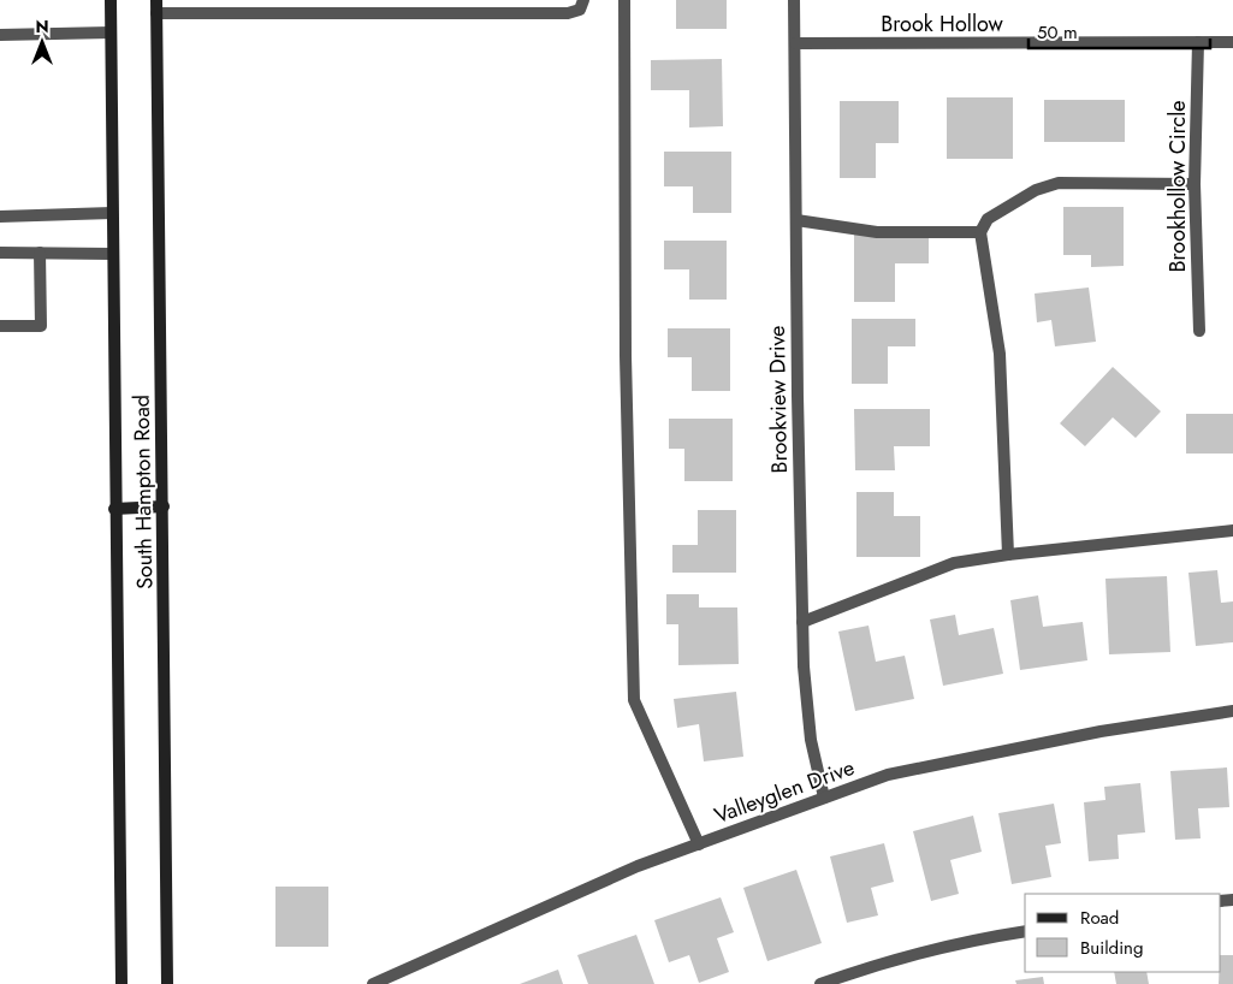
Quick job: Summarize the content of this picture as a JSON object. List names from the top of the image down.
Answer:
{
  "streets": {
    "main road": ["South Hampton Road"],
    "street": [
      "Brook Hollow",
      "Brookhollow Circle",
      "Brookview Drive",
      "Valleyglen Drive"
    ]
  },
  "crossings": [
    ["Brook Hollow", "Brookhollow Circle"],
    ["Brook Hollow", "Brookview Drive"],
    ["Brookview Drive", "Valleyglen Drive"]
  ],
  "legend": ["Road", "Building"],
  "scale_bar": "50 m",
  "north": "top"
}
